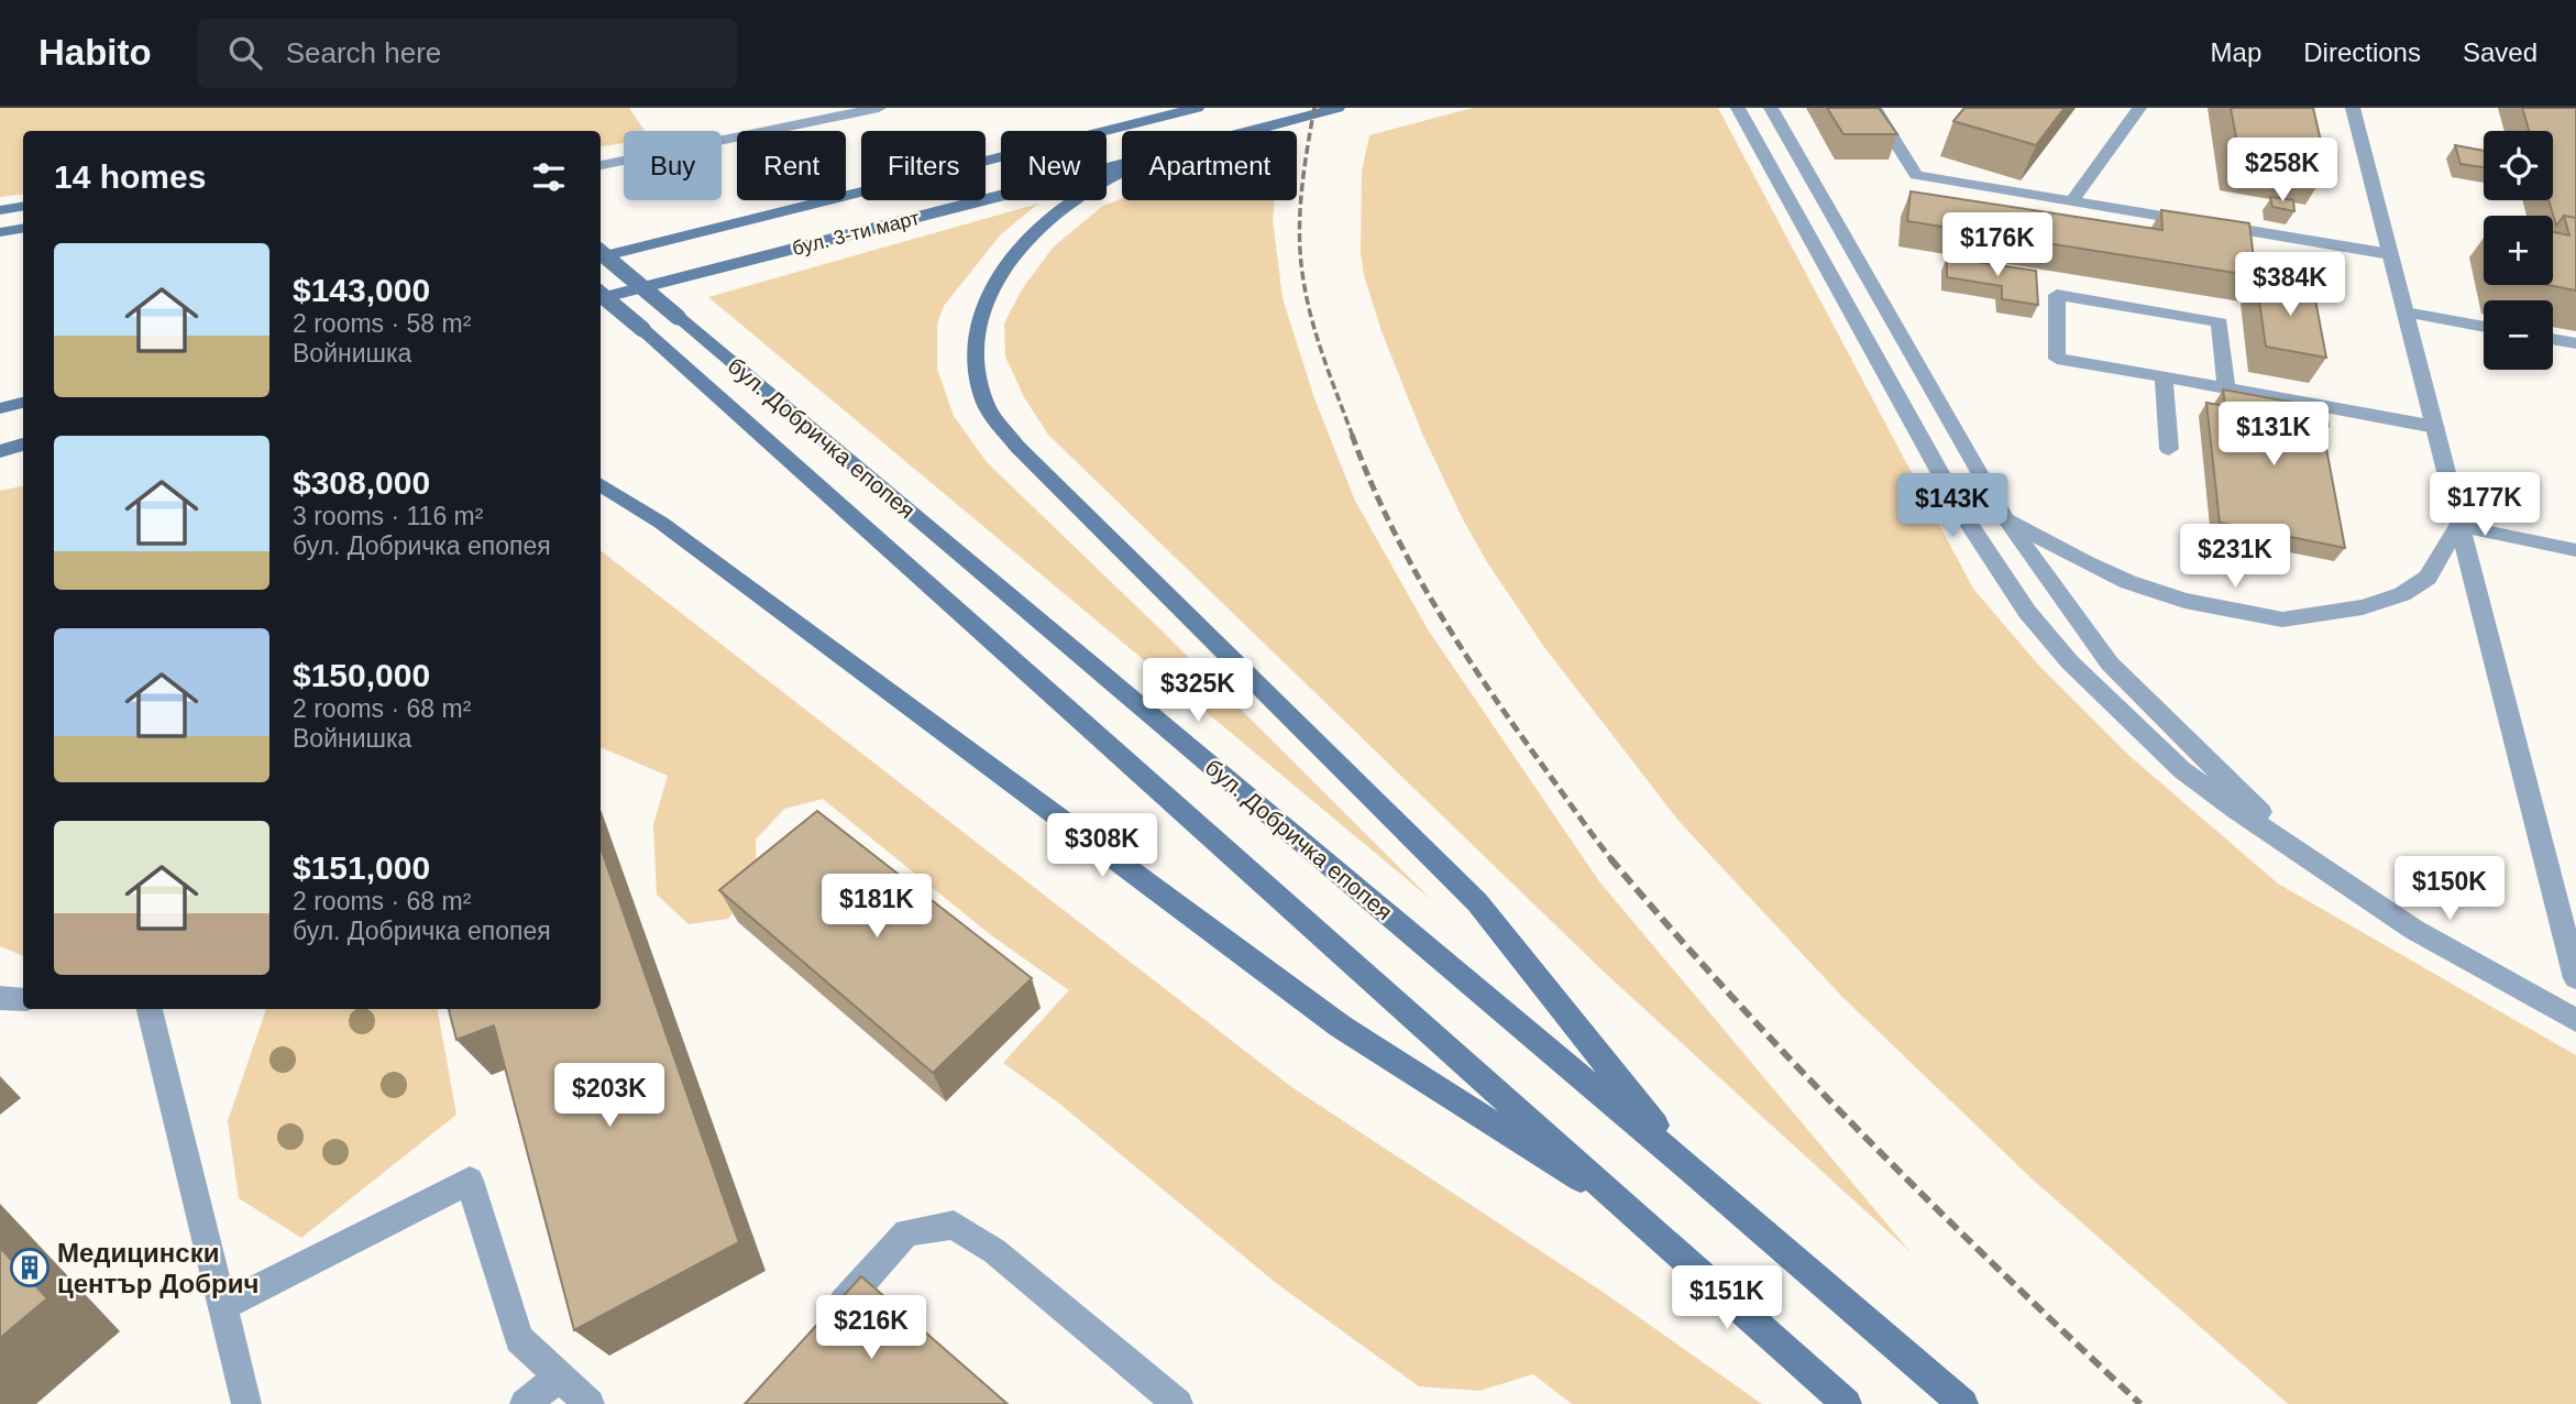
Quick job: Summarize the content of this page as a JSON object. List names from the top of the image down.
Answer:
{
  "streets": {
    "main road": ["бул. 3-ти март", "бул. Добричка епопея"]
  },
  "places": {
    "building": ["Медицински център Добрич"]
  },
  "page": {
    "header": "Habito",
    "search": "Search here",
    "nav": ["Map", "Directions", "Saved"],
    "map_buttons": ["+", "−"],
    "chip": [
      "Buy",
      "Rent",
      "Filters",
      "New",
      "Apartment"
    ],
    "heading": "14 homes",
    "price": [
      "$258K",
      "$176K",
      "$384K",
      "$131K",
      "$177K",
      "$143K",
      "$231K",
      "$325K",
      "$308K",
      "$150K",
      "$181K",
      "$203K",
      "$151K",
      "$216K"
    ],
    "list": [
      {
        "name": "$143,000",
        "note": "2 rooms · 58 m² · Войнишка"
      },
      {
        "name": "$308,000",
        "note": "3 rooms · 116 m² · бул. Добричка епопея"
      },
      {
        "name": "$150,000",
        "note": "2 rooms · 68 m² · Войнишка"
      },
      {
        "name": "$151,000",
        "note": "2 rooms · 68 m² · бул. Добричка епопея"
      }
    ]
  }
}
